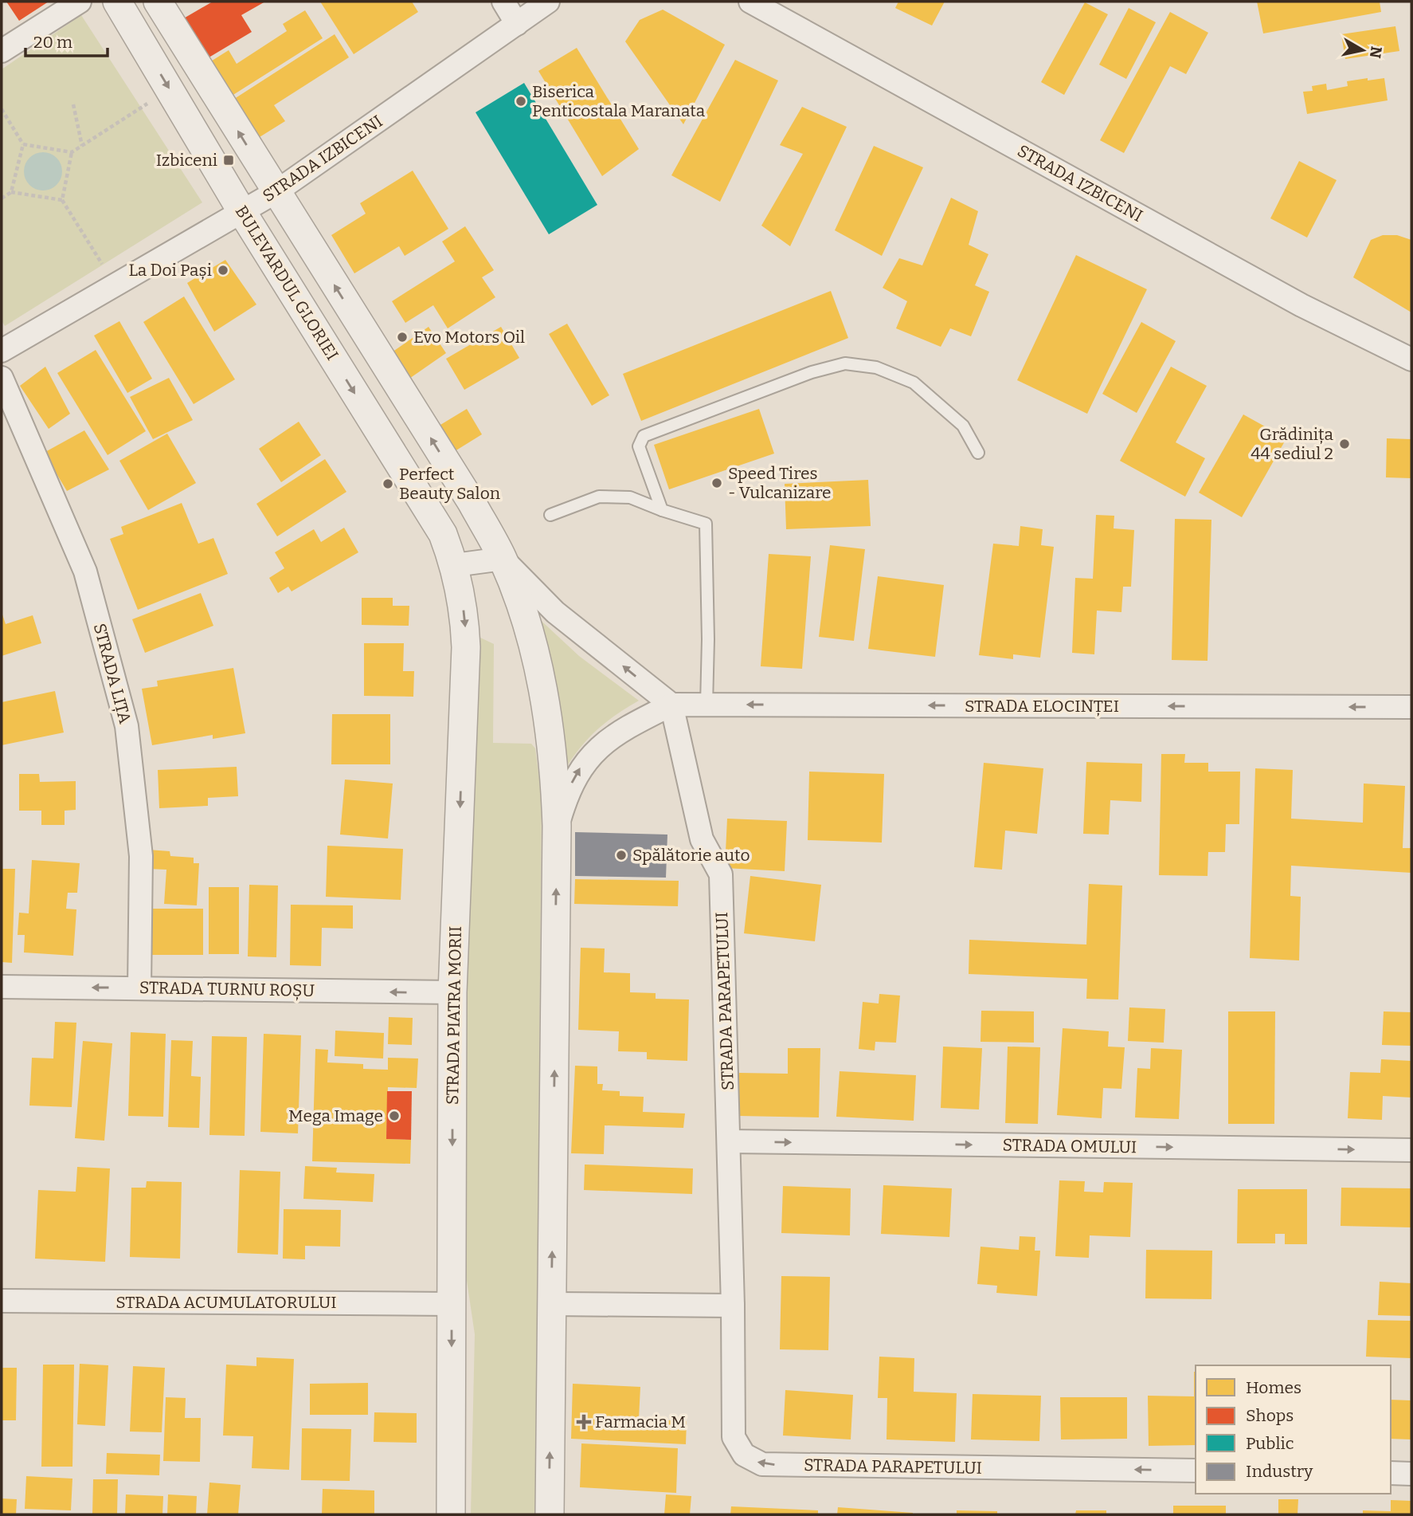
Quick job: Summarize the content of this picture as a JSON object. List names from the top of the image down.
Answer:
{
  "streets": {
    "street": [
      "STRADA IZBICENI",
      "BULEVARDUL GLORIEI",
      "STRADA LIȚA",
      "STRADA ELOCINȚEI",
      "STRADA TURNU ROȘU",
      "STRADA PARAPETULUI",
      "STRADA PIATRA MORII",
      "STRADA OMULUI",
      "STRADA ACUMULATORULUI"
    ]
  },
  "crossings": [
    ["STRADA IZBICENI", "BULEVARDUL GLORIEI"],
    ["BULEVARDUL GLORIEI", "STRADA PIATRA MORII"],
    ["STRADA LIȚA", "STRADA TURNU ROȘU"],
    ["STRADA ELOCINȚEI", "STRADA PARAPETULUI"],
    ["STRADA TURNU ROȘU", "STRADA PIATRA MORII"],
    ["STRADA PARAPETULUI", "STRADA OMULUI"],
    ["STRADA PIATRA MORII", "STRADA ACUMULATORULUI"]
  ],
  "one_way": [
    "STRADA ELOCINȚEI",
    "STRADA TURNU ROȘU",
    "STRADA PARAPETULUI",
    "STRADA OMULUI"
  ],
  "places": {
    "other": [
      "Biserica Penticostala Maranata",
      "La Doi Pași",
      "Evo Motors Oil",
      "Grădinița 44 sediul 2",
      "Speed Tires - Vulcanizare",
      "Perfect Beauty Salon",
      "Spălătorie auto",
      "Mega Image"
    ],
    "transit": ["Izbiceni"],
    "health": ["Farmacia M"]
  },
  "legend": [
    "Homes",
    "Shops",
    "Public",
    "Industry"
  ],
  "scale_bar": "20 m",
  "north": "right"
}
